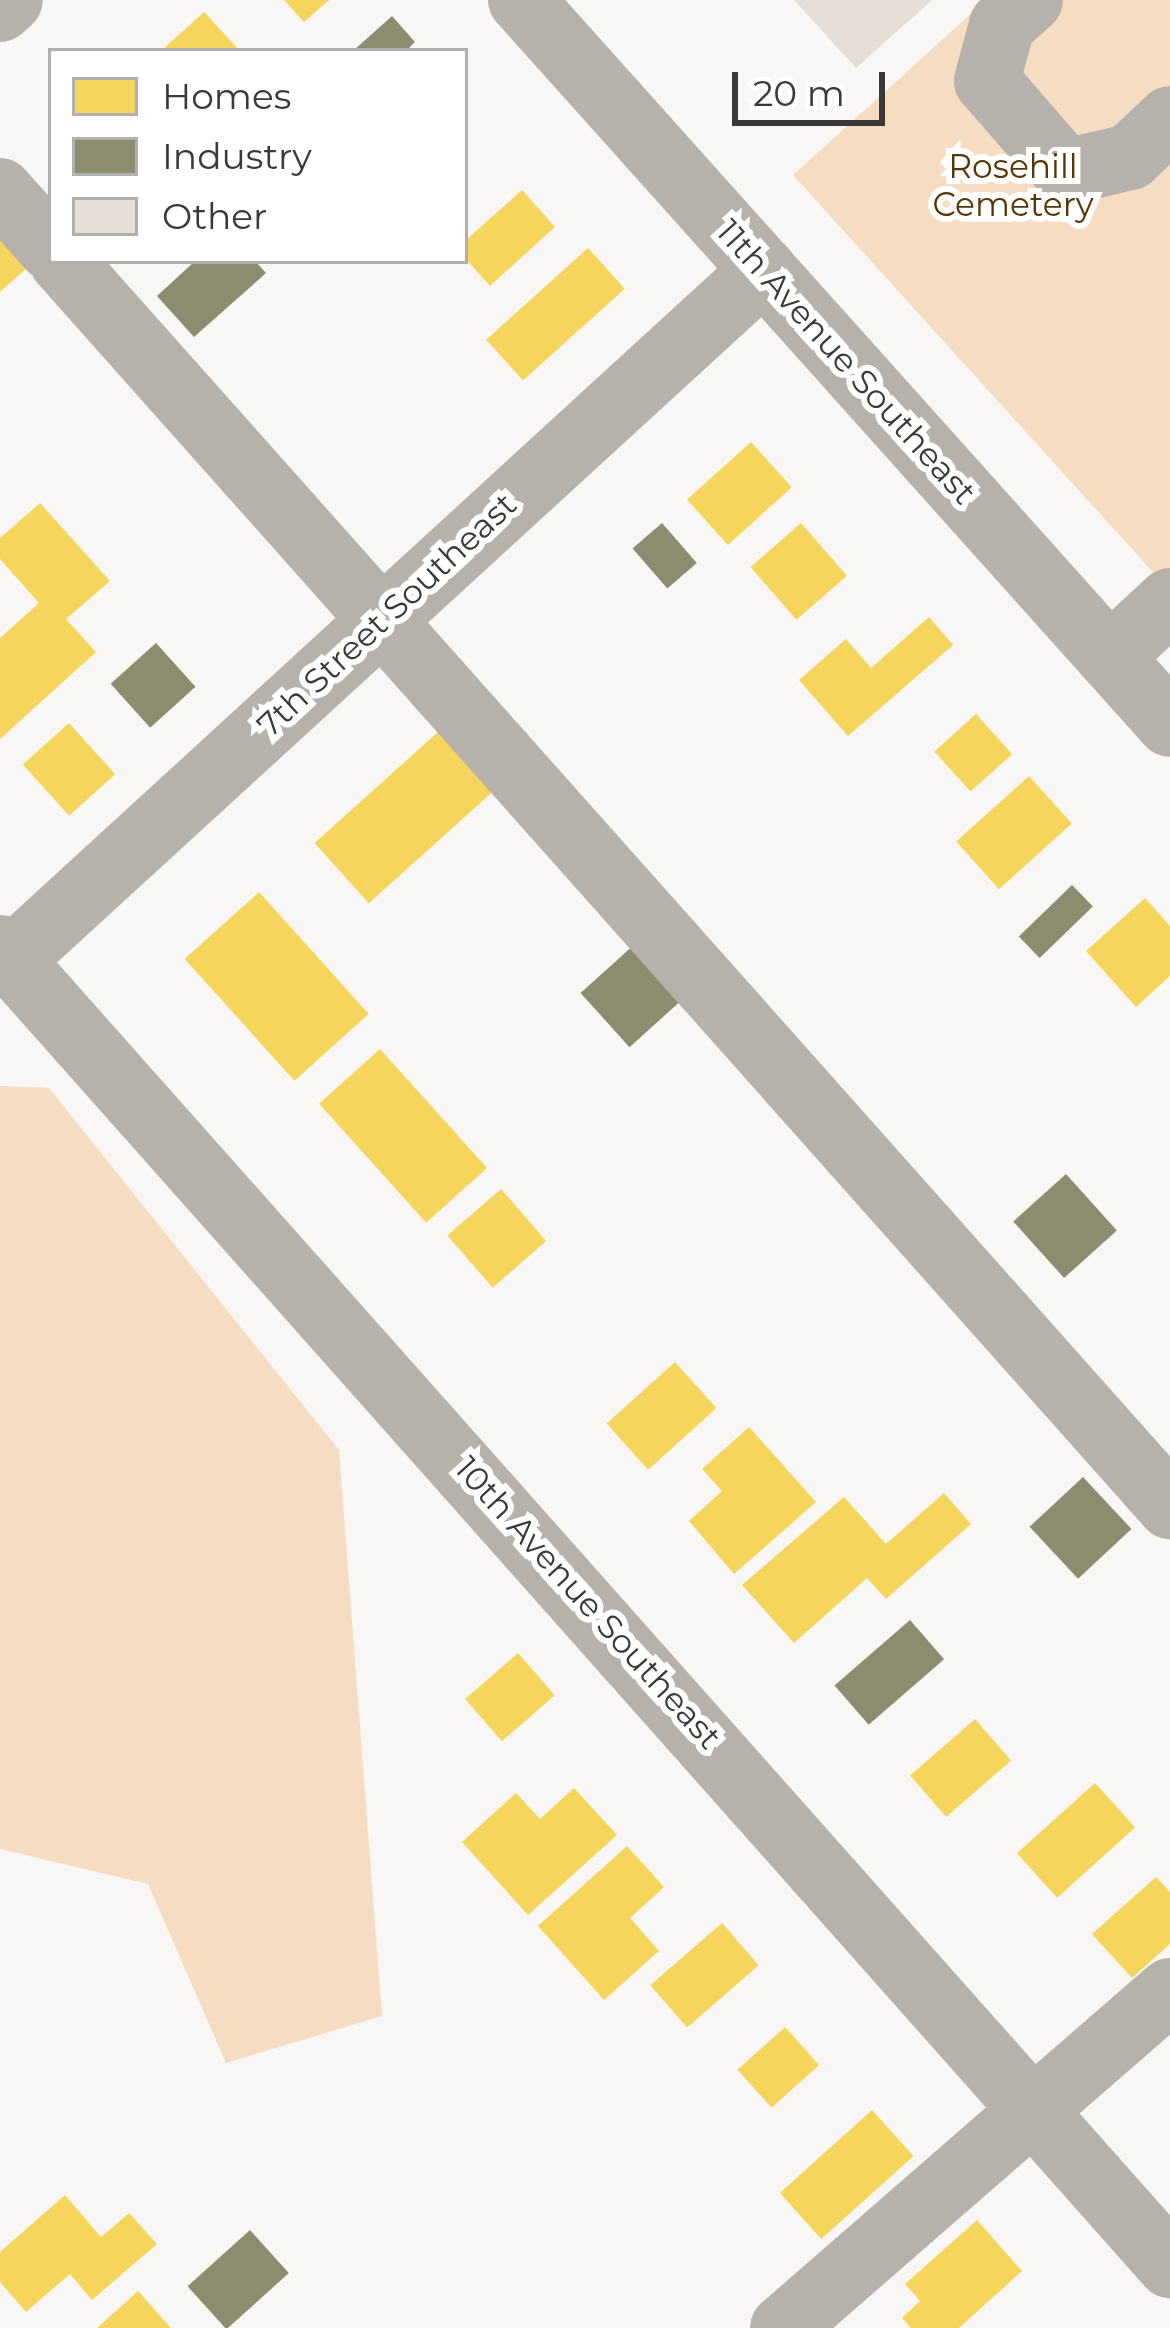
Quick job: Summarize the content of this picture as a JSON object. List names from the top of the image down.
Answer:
{
  "streets": {
    "street": ["11th Avenue Southeast", "7th Street Southeast", "10th Avenue Southeast"]
  },
  "crossings": [
    ["11th Avenue Southeast", "7th Street Southeast"],
    ["7th Street Southeast", "10th Avenue Southeast"]
  ],
  "parks": ["Rosehill Cemetery"],
  "legend": ["Homes", "Industry", "Other"],
  "scale_bar": "20 m"
}
